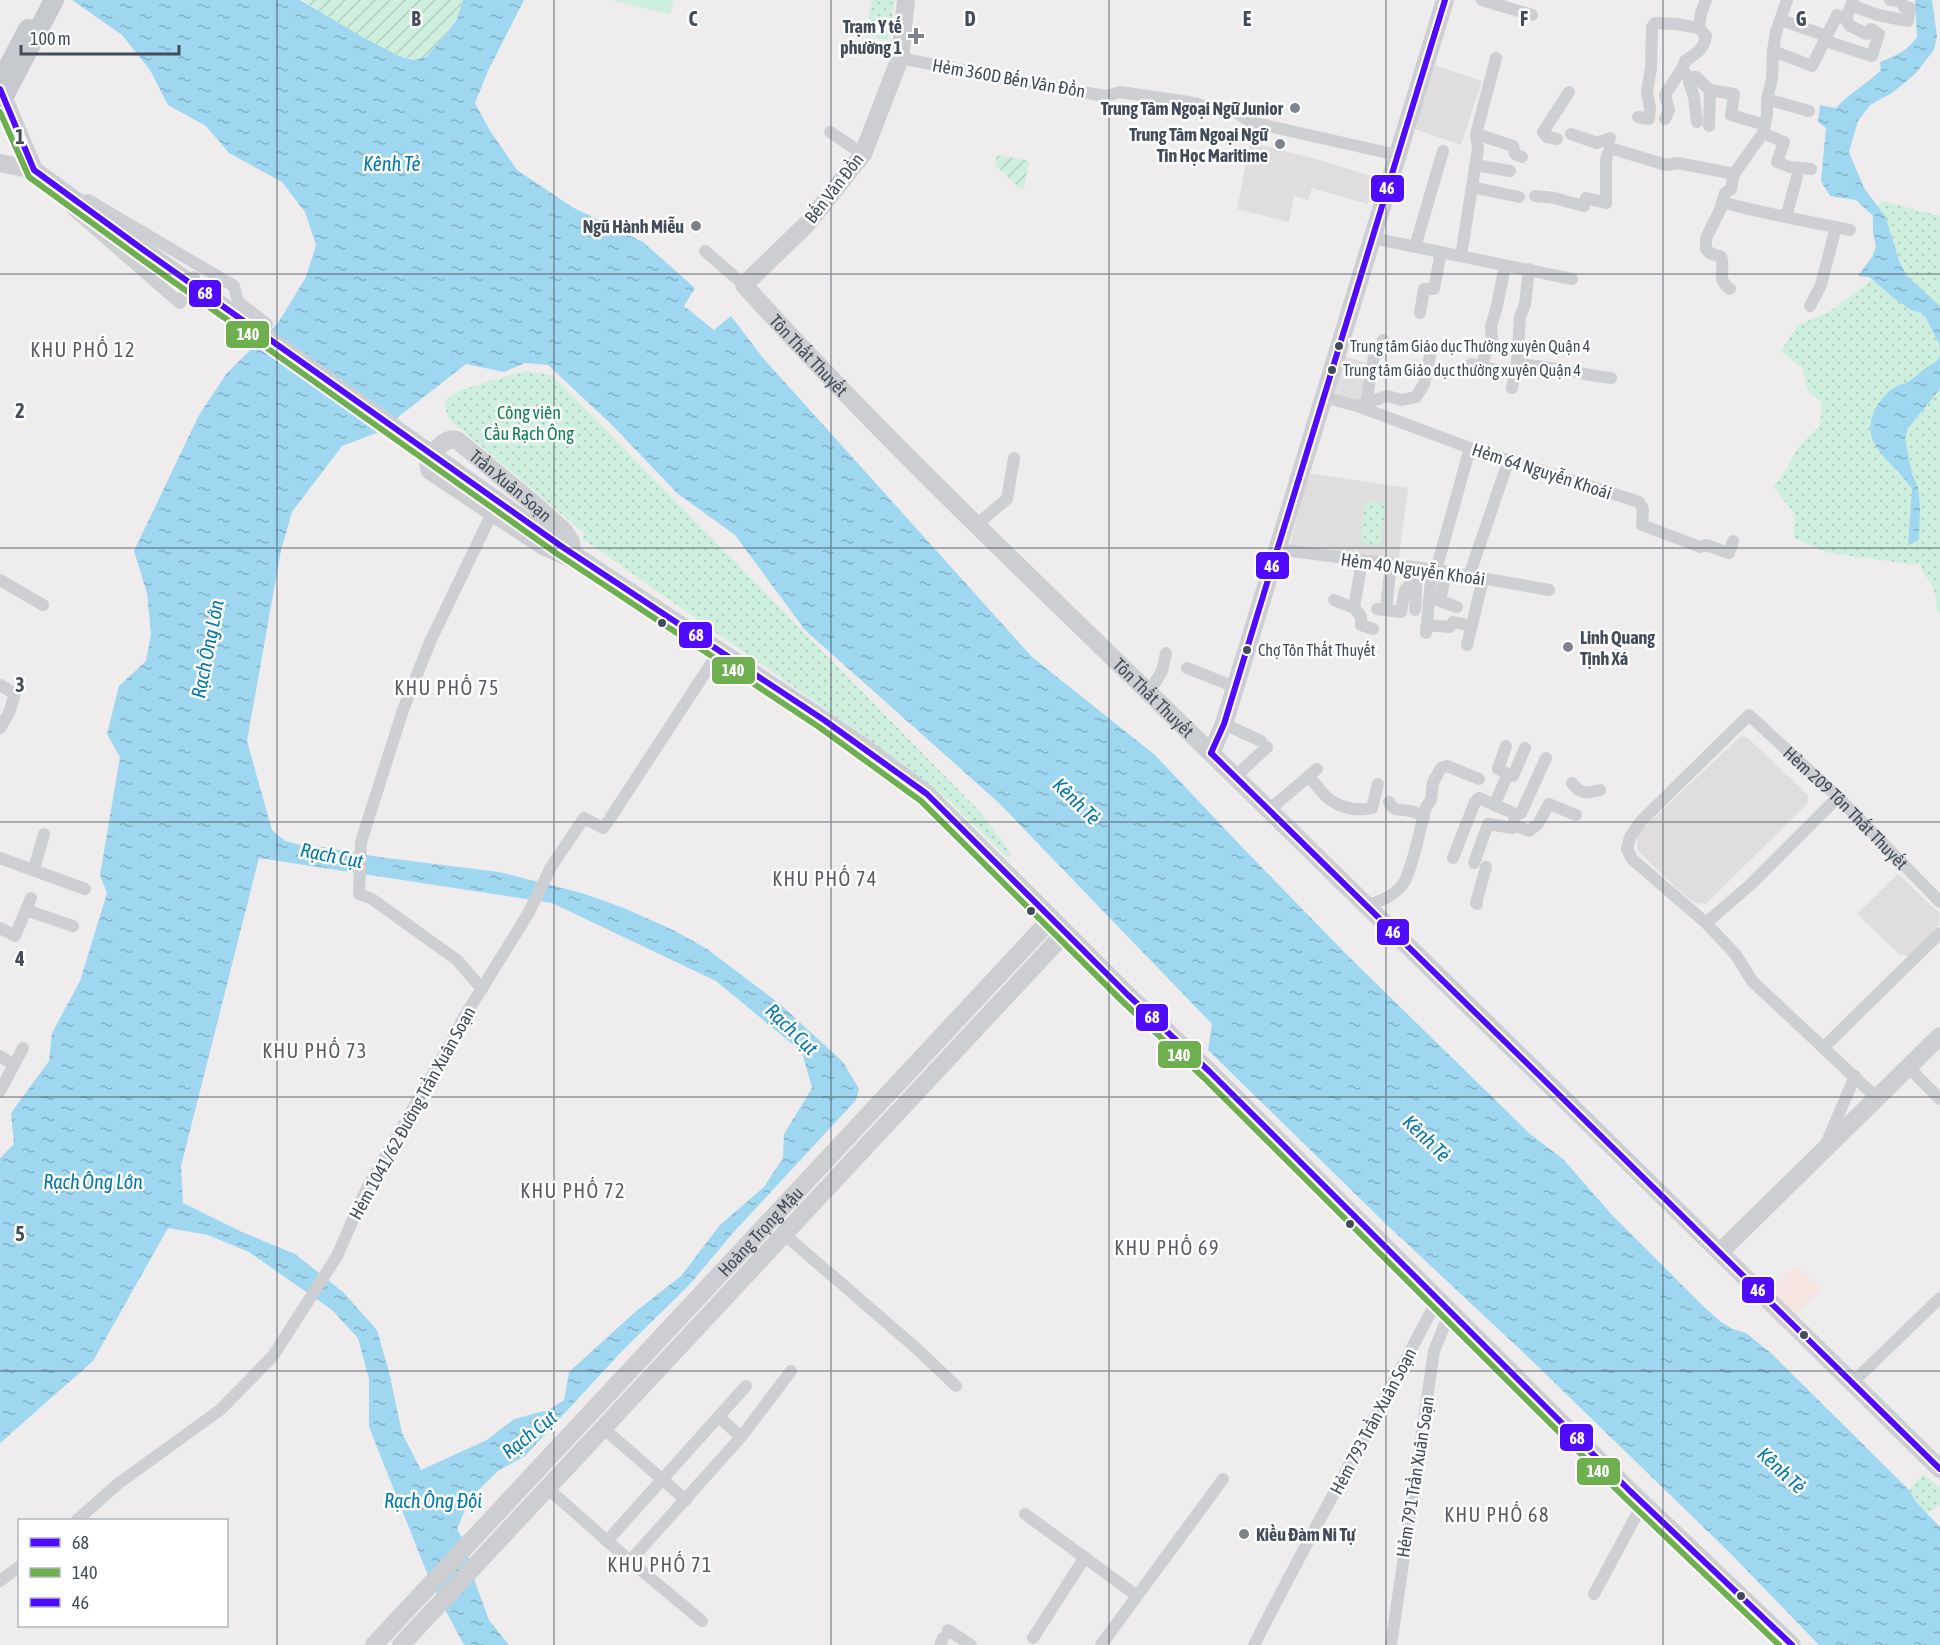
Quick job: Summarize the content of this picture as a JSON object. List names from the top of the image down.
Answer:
{
  "streets": {
    "main road": [
      "Bến Vân Đồn",
      "Tôn Thất Thuyết",
      "Trần Xuân Soạn",
      "Hoàng Trọng Mậu"
    ],
    "street": [
      "Hẻm 360D Bến Vân Đồn",
      "Hẻm 64 Nguyễn Khoái",
      "Hẻm 40 Nguyễn Khoái",
      "Hẻm 209 Tôn Thất Thuyết",
      "Hẻm 1041/62 Đường Trần Xuân Soạn",
      "Hẻm 793 Trần Xuân Soạn",
      "Hẻm 791 Trần Xuân Soạn"
    ]
  },
  "crossings": [
    ["Hẻm 360D Bến Vân Đồn", "Bến Vân Đồn"],
    ["Bến Vân Đồn", "Tôn Thất Thuyết"],
    ["Trần Xuân Soạn", "Hẻm 1041/62 Đường Trần Xuân Soạn"],
    ["Trần Xuân Soạn", "Hoàng Trọng Mậu"],
    ["Trần Xuân Soạn", "Hẻm 793 Trần Xuân Soạn"],
    ["Trần Xuân Soạn", "Hẻm 791 Trần Xuân Soạn"],
    ["Hẻm 793 Trần Xuân Soạn", "Hẻm 791 Trần Xuân Soạn"]
  ],
  "districts": [
    "KHU PHỐ 12",
    "KHU PHỐ 75",
    "KHU PHỐ 74",
    "KHU PHỐ 73",
    "KHU PHỐ 72",
    "KHU PHỐ 69",
    "KHU PHỐ 68",
    "KHU PHỐ 71"
  ],
  "water": [
    "Kênh Tẻ",
    "Rạch Ông Lớn",
    "Rạch Cụt",
    "Rạch Ông Đội"
  ],
  "parks": ["Công viên Cầu Rạch Ông"],
  "places": {
    "health": ["Trạm Y tế phường 1"],
    "other": [
      "Trung Tâm Ngoại Ngữ Junior",
      "Trung Tâm Ngoại Ngữ Tin Học Maritime",
      "Ngũ Hành Miễu",
      "Trung tâm Giáo dục Thường xuyên Quận 4",
      "Trung tâm Giáo dục thường xuyên Quận 4",
      "Linh Quang Tịnh Xá",
      "Chợ Tôn Thất Thuyết",
      "Kiều Đàm Ni Tự"
    ]
  },
  "lines": ["transit line 46", "transit line 68", "transit line 140"],
  "legend": ["68", "140", "46"],
  "scale_bar": "100 m",
  "grid": {
    "columns": [
      "B",
      "C",
      "D",
      "E",
      "F",
      "G"
    ],
    "rows": [
      "1",
      "2",
      "3",
      "4",
      "5"
    ]
  }
}
